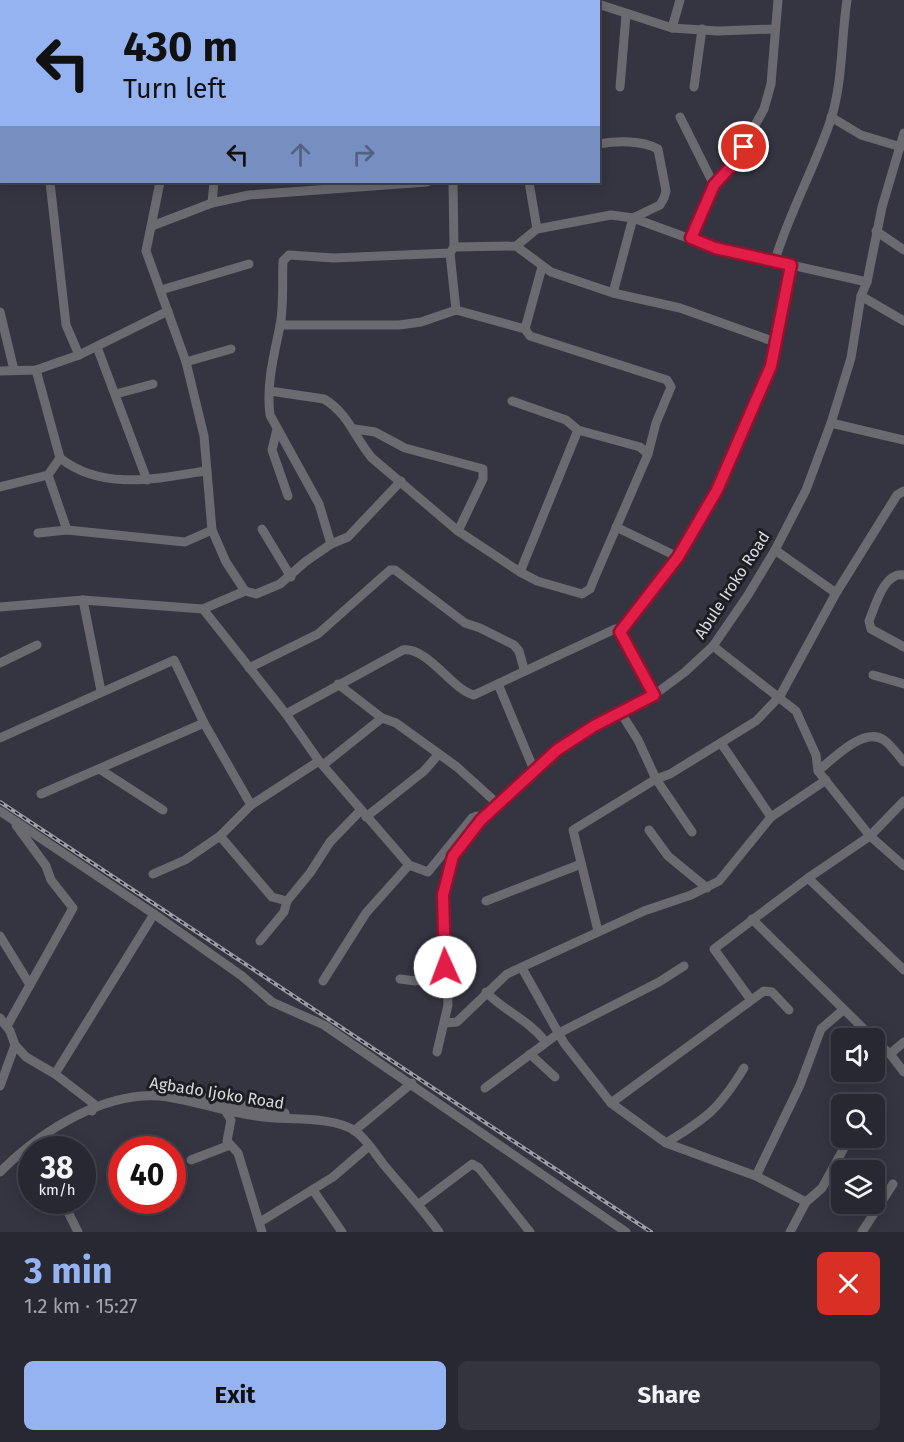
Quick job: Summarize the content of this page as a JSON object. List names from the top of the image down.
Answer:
{
  "streets": {
    "street": ["Abule Iroko Road", "Agbado Ijoko Road"]
  },
  "page": {
    "turn": ["430 m", "Turn left"],
    "speed": "38 km/h",
    "limit": "40",
    "heading": ["3 min", "1.2 km · 15:27"],
    "buttons": ["Exit", "Share"]
  }
}
